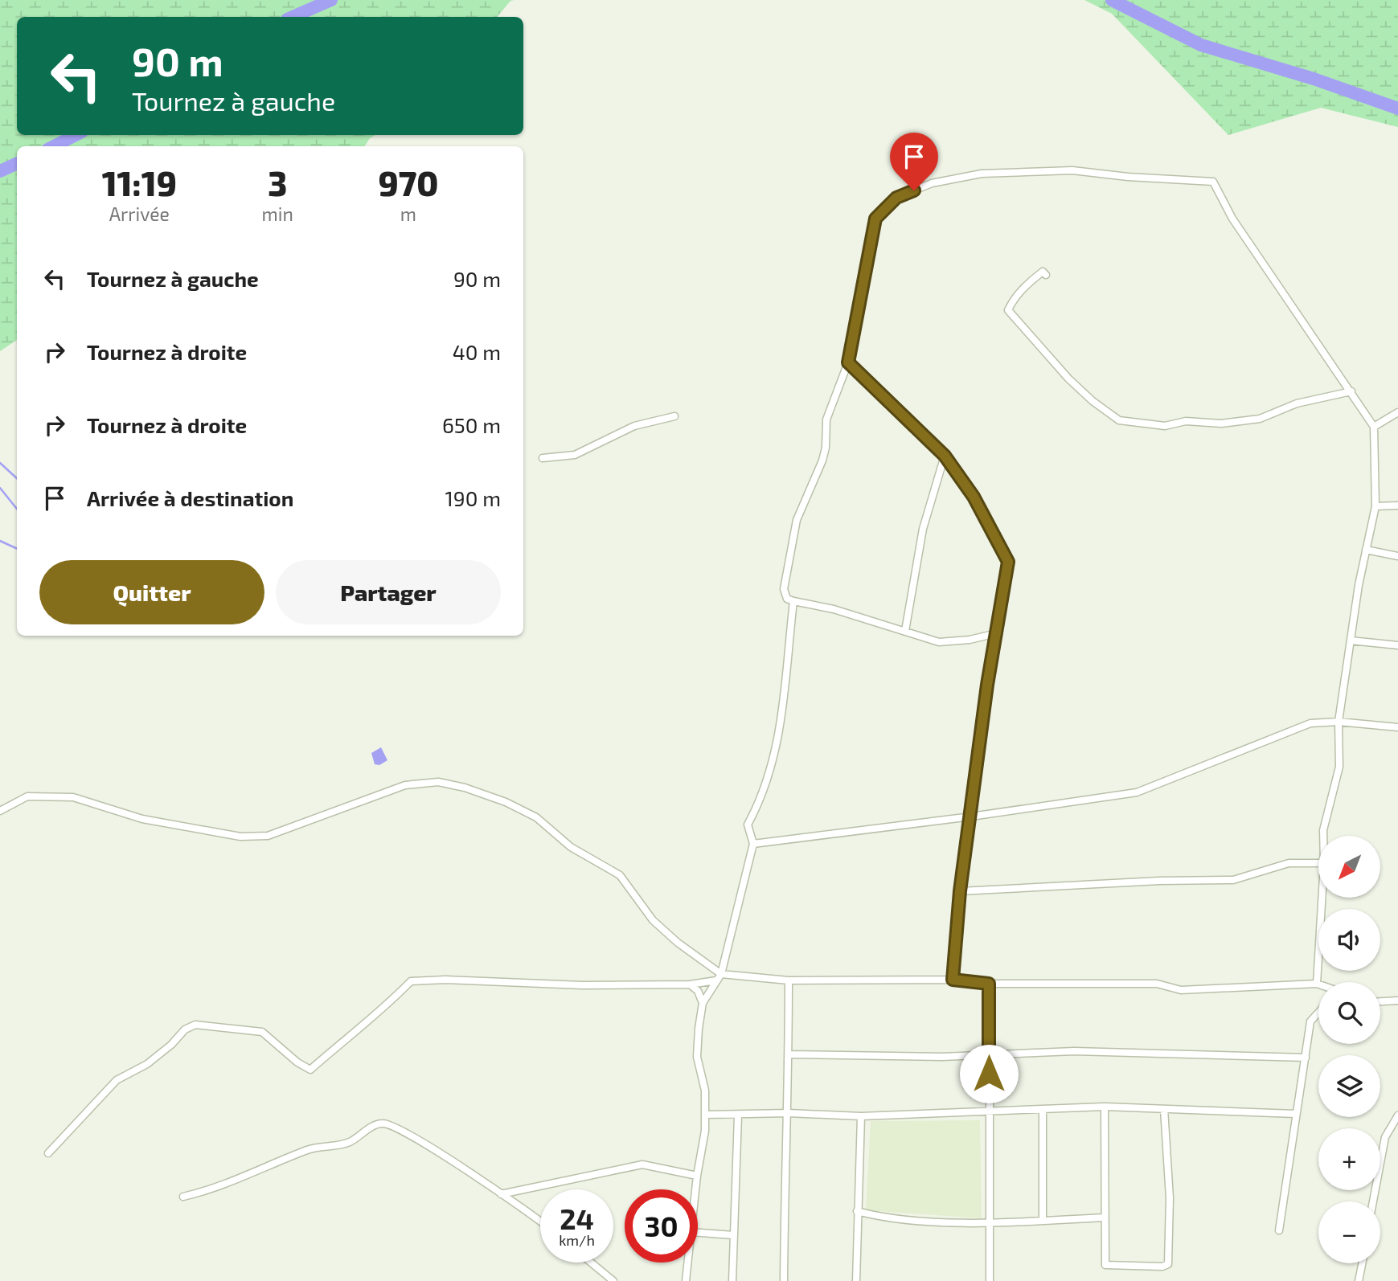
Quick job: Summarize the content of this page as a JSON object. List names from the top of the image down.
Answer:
{
  "north": "bottom left",
  "page": {
    "turn": ["90 m", "Tournez à gauche"],
    "eta": [
      "11:19",
      "Arrivée",
      "3",
      "min",
      "970",
      "m"
    ],
    "list": [
      {
        "name": "Tournez à gauche",
        "value": "90 m"
      },
      {
        "name": "Tournez à droite",
        "value": "40 m"
      },
      {
        "name": "Tournez à droite",
        "value": "650 m"
      },
      {
        "name": "Arrivée à destination",
        "value": "190 m"
      }
    ],
    "buttons": ["Quitter", "Partager"],
    "map_buttons": ["+", "−"],
    "speed": "24 km/h",
    "limit": "30"
  }
}
